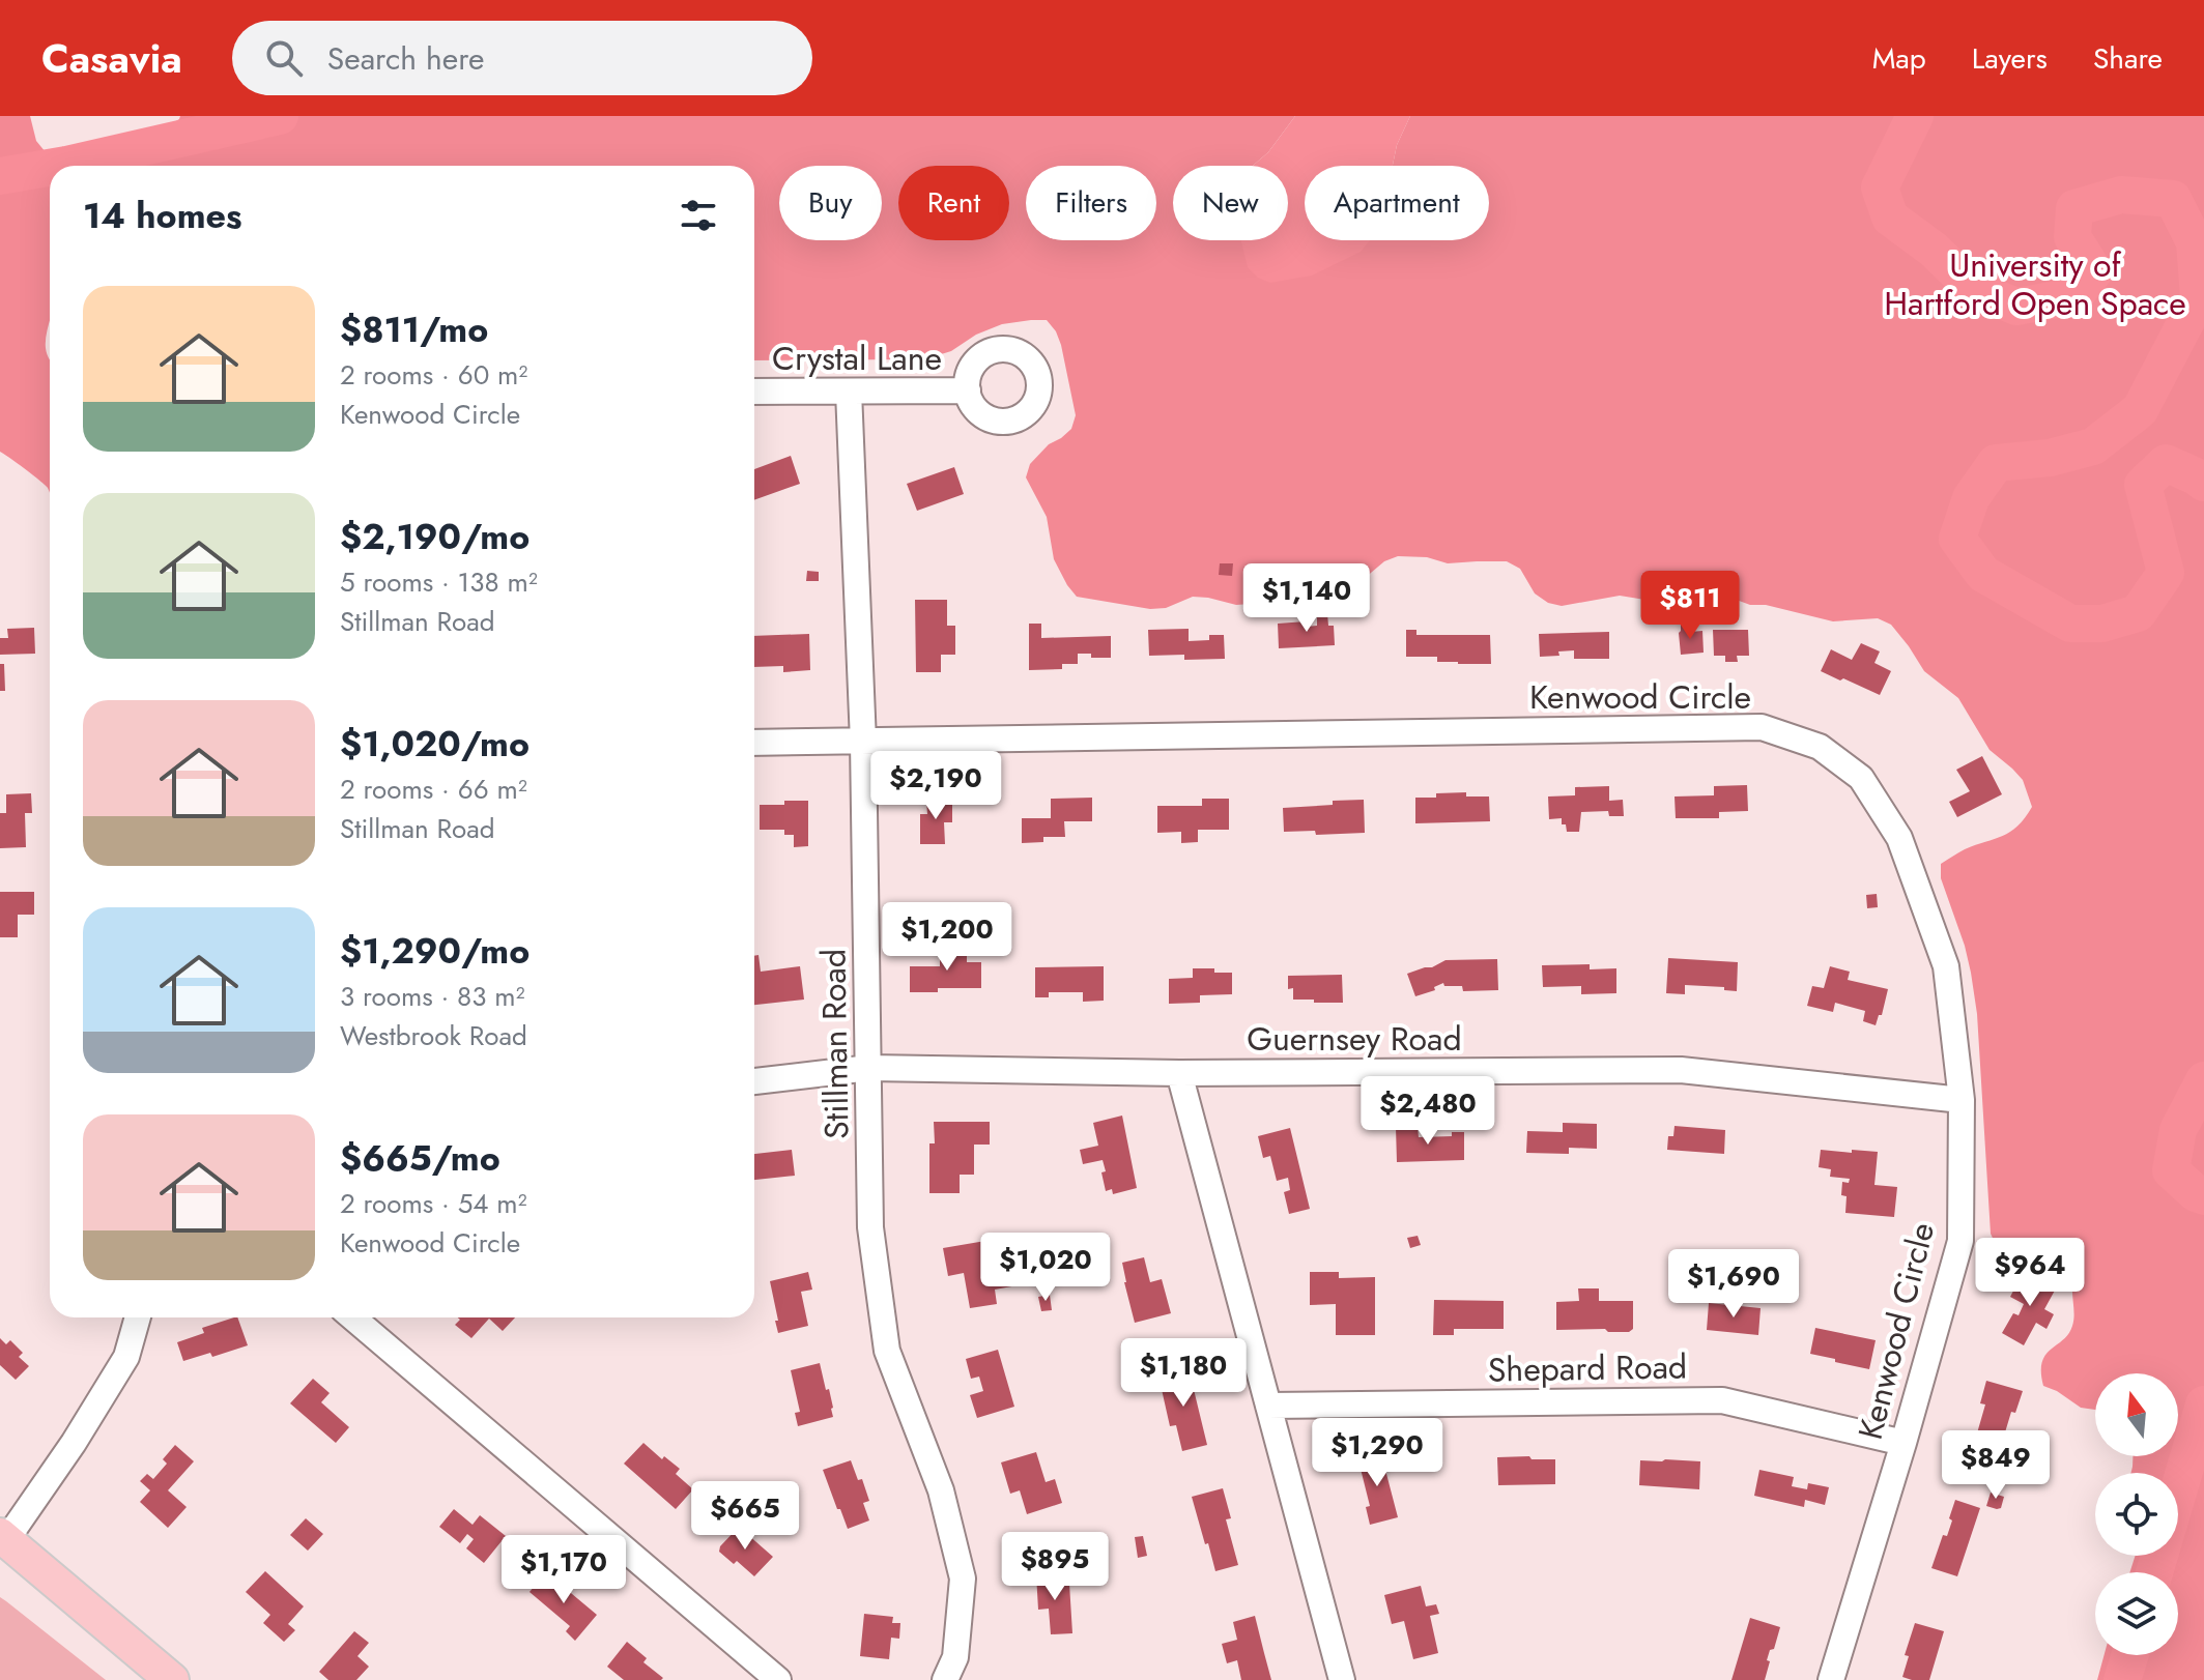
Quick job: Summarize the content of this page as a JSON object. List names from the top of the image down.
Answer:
{
  "streets": {
    "street": [
      "Crystal Lane",
      "Kenwood Circle",
      "Guernsey Road",
      "Stillman Road",
      "Shepard Road"
    ]
  },
  "crossings": [
    ["Crystal Lane", "Stillman Road"],
    ["Kenwood Circle", "Guernsey Road"],
    ["Kenwood Circle", "Stillman Road"],
    ["Kenwood Circle", "Shepard Road"],
    ["Guernsey Road", "Stillman Road"]
  ],
  "parks": ["University of Hartford Open Space"],
  "north": "top",
  "page": {
    "header": "Casavia",
    "search": "Search here",
    "nav": ["Map", "Layers", "Share"],
    "chip": [
      "Buy",
      "Rent",
      "Filters",
      "New",
      "Apartment"
    ],
    "heading": "14 homes",
    "list": [
      {
        "name": "$811/mo",
        "note": "2 rooms · 60 m² · Kenwood Circle"
      },
      {
        "name": "$2,190/mo",
        "note": "5 rooms · 138 m² · Stillman Road"
      },
      {
        "name": "$1,020/mo",
        "note": "2 rooms · 66 m² · Stillman Road"
      },
      {
        "name": "$1,290/mo",
        "note": "3 rooms · 83 m² · Westbrook Road"
      },
      {
        "name": "$665/mo",
        "note": "2 rooms · 54 m² · Kenwood Circle"
      }
    ],
    "price": [
      "$1,140",
      "$811",
      "$2,190",
      "$1,200",
      "$2,480",
      "$1,020",
      "$964",
      "$1,690",
      "$1,180",
      "$1,290",
      "$849",
      "$665",
      "$895",
      "$1,170"
    ]
  }
}
